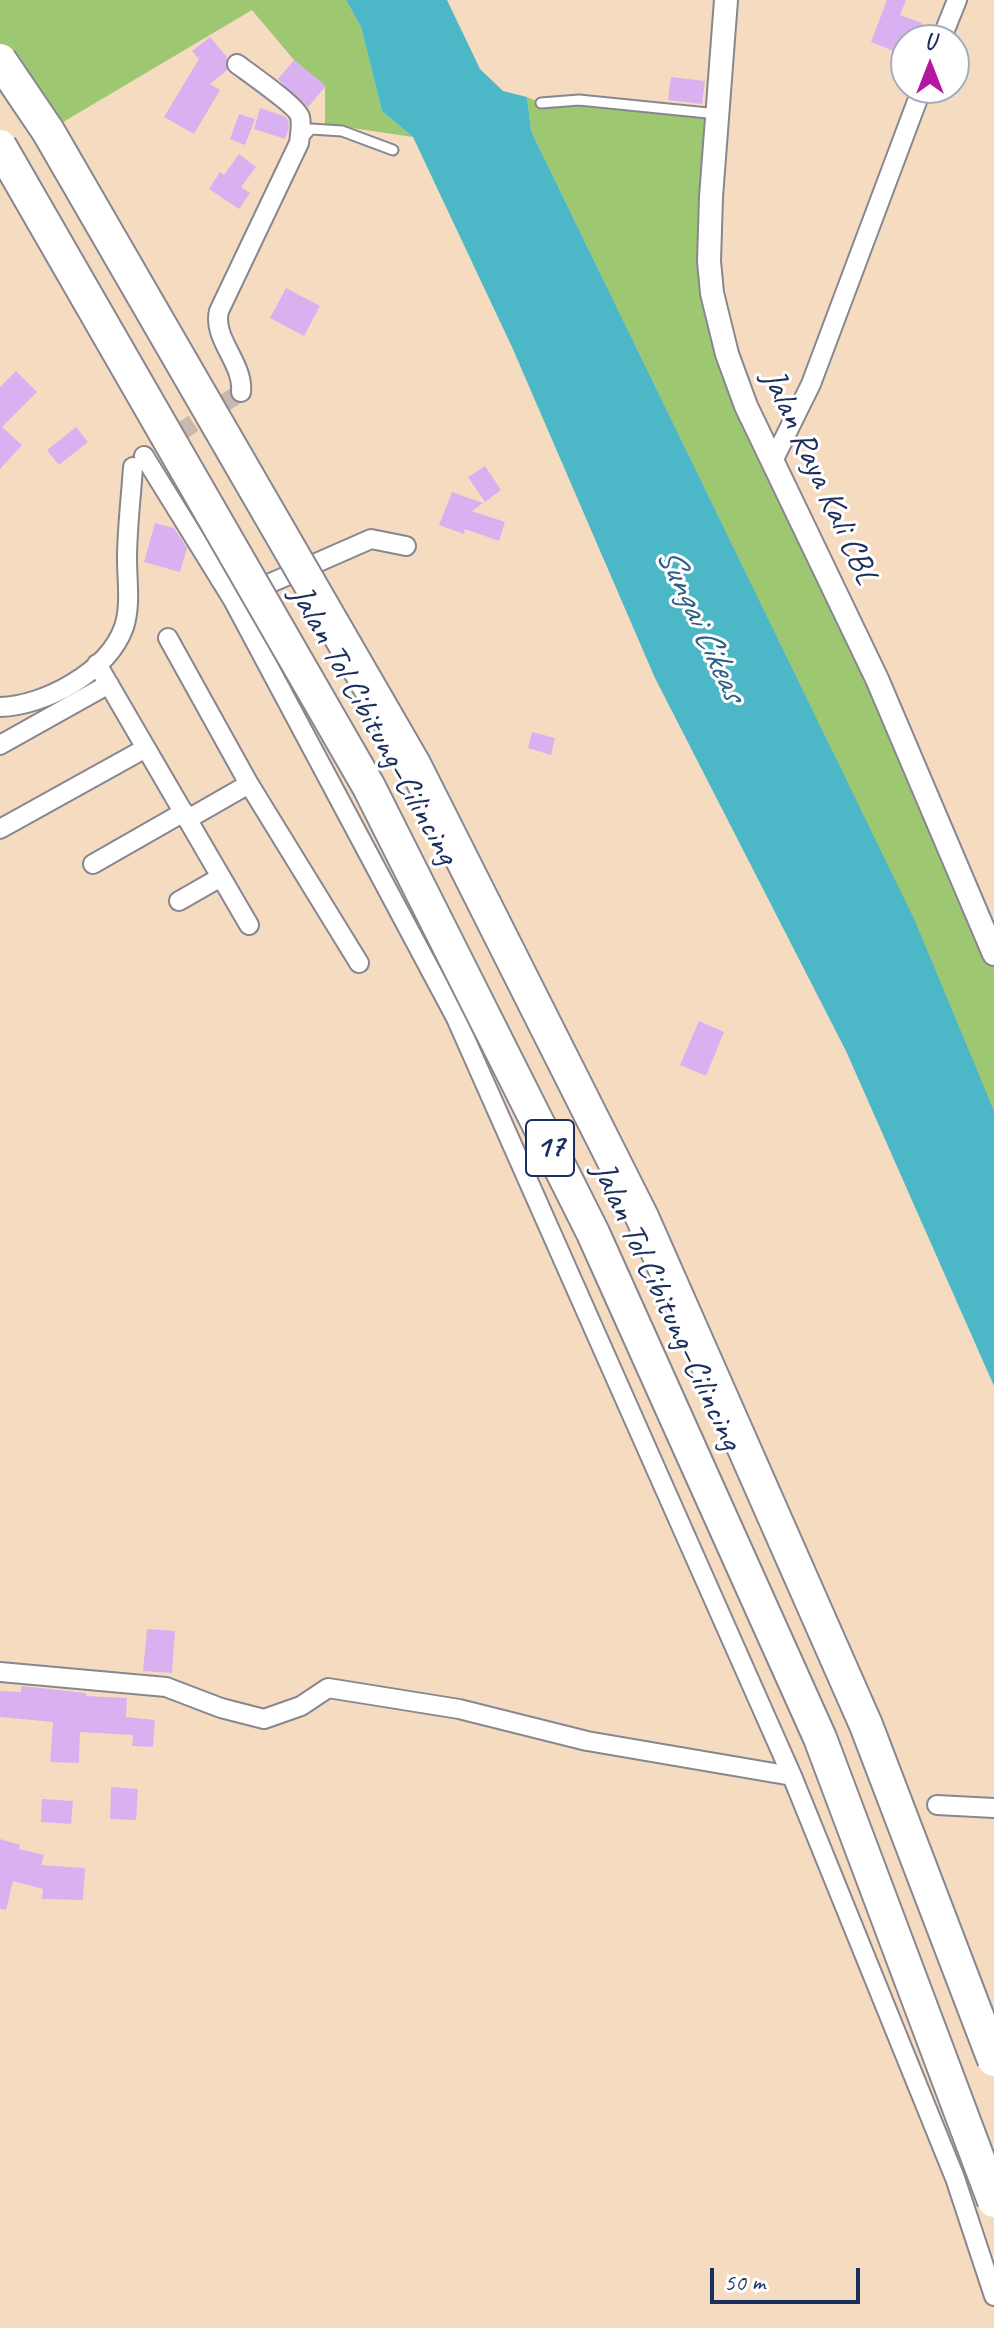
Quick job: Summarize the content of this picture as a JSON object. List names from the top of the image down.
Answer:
{
  "streets": {
    "highway": ["Jalan Tol Cibitung–Cilincing", "17"],
    "street": ["Jalan Raya Kali CBL"]
  },
  "water": ["Sungai Cikeas"],
  "scale_bar": "50 m",
  "north": "top"
}
